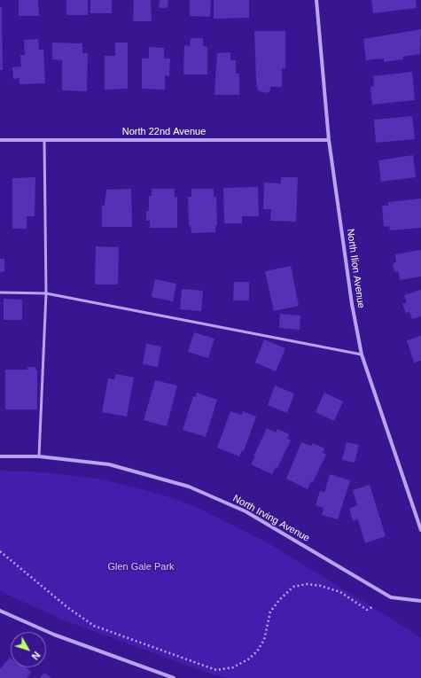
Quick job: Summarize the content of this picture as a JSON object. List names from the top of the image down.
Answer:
{
  "streets": {
    "street": ["North 22nd Avenue", "North Ilion Avenue", "North Irving Avenue"]
  },
  "crossings": [
    ["North 22nd Avenue", "North Ilion Avenue"]
  ],
  "parks": ["Glen Gale Park"],
  "north": "bottom right"
}
